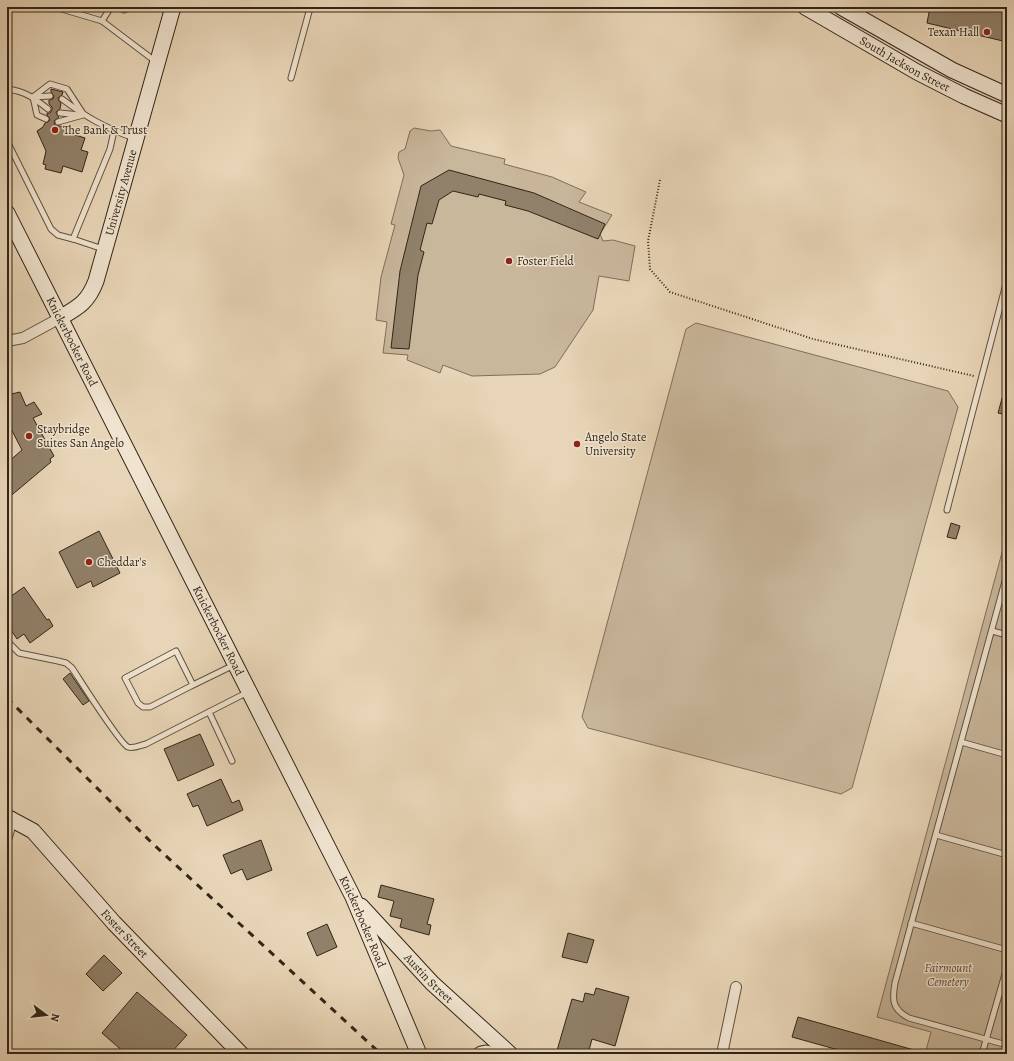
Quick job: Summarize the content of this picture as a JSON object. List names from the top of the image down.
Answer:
{
  "streets": {
    "street": [
      "South Jackson Street",
      "University Avenue",
      "Knickerbocker Road",
      "Foster Street",
      "Austin Street"
    ]
  },
  "crossings": [
    ["University Avenue", "Knickerbocker Road"],
    ["Knickerbocker Road", "Austin Street"]
  ],
  "parks": ["Fairmount Cemetery"],
  "places": [
    "Texan Hall",
    "The Bank & Trust",
    "Foster Field",
    "Staybridge Suites San Angelo",
    "Angelo State University",
    "Cheddar's"
  ],
  "north": "right"
}
